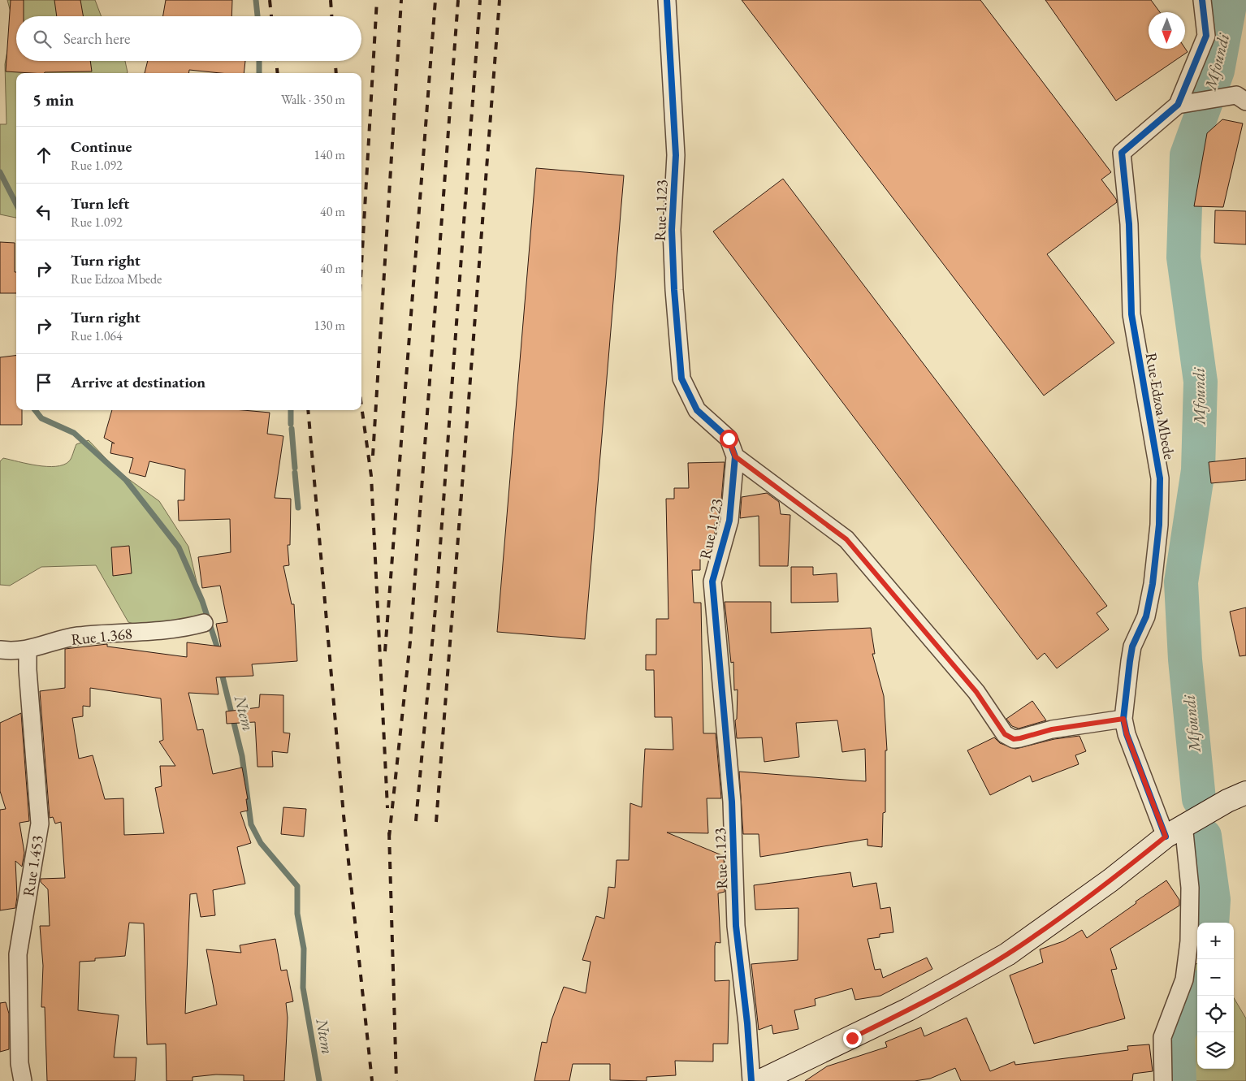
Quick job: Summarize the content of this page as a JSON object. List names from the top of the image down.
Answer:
{
  "streets": {
    "street": [
      "Rue 1.123",
      "Rue Edzoa Mbede",
      "Rue 1.368",
      "Rue 1.453"
    ]
  },
  "crossings": [
    ["Rue 1.368", "Rue 1.453"]
  ],
  "water": ["Mfoundi", "Ntem"],
  "north": "bottom",
  "page": {
    "search": "Search here",
    "heading": ["5 min", "Walk · 350 m"],
    "list": [
      ["Continue", "Rue 1.092", "140 m"],
      ["Turn left", "Rue 1.092", "40 m"],
      ["Turn right", "Rue Edzoa Mbede", "40 m"],
      ["Turn right", "Rue 1.064", "130 m"],
      "Arrive at destination"
    ],
    "map_buttons": ["+", "−"]
  }
}
